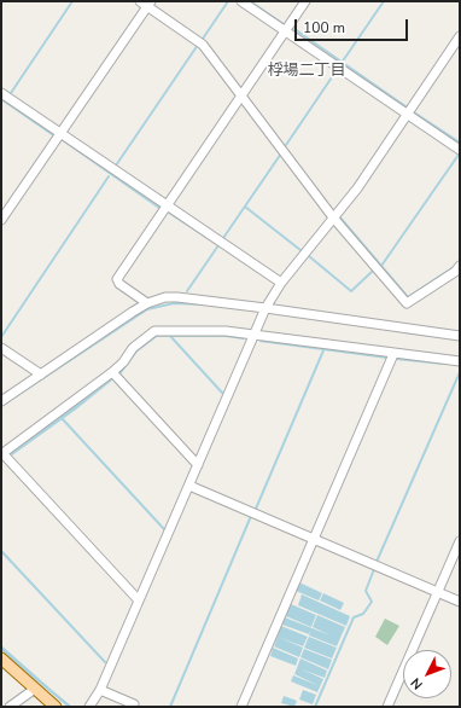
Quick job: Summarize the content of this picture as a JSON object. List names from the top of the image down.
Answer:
{
  "districts": ["桴場二丁目"],
  "scale_bar": "100 m",
  "north": "bottom left"
}
